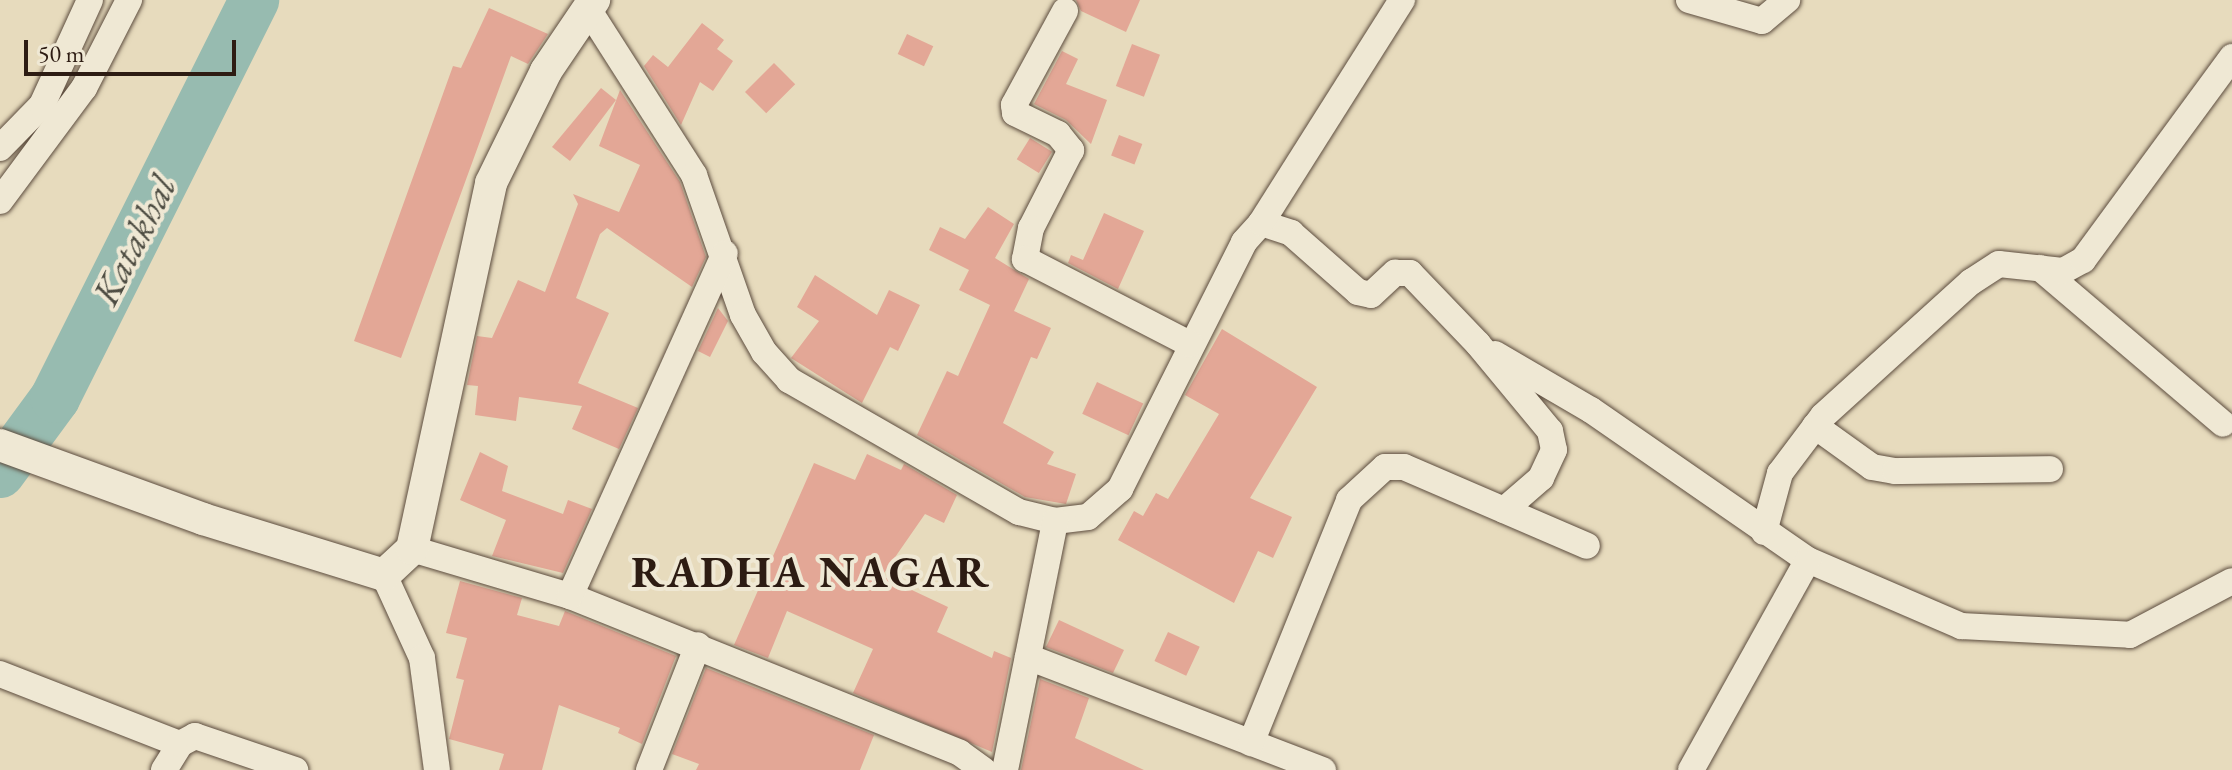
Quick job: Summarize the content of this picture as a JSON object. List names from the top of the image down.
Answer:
{
  "districts": ["RADHA NAGAR"],
  "water": ["Katakhal"],
  "scale_bar": "50 m"
}
